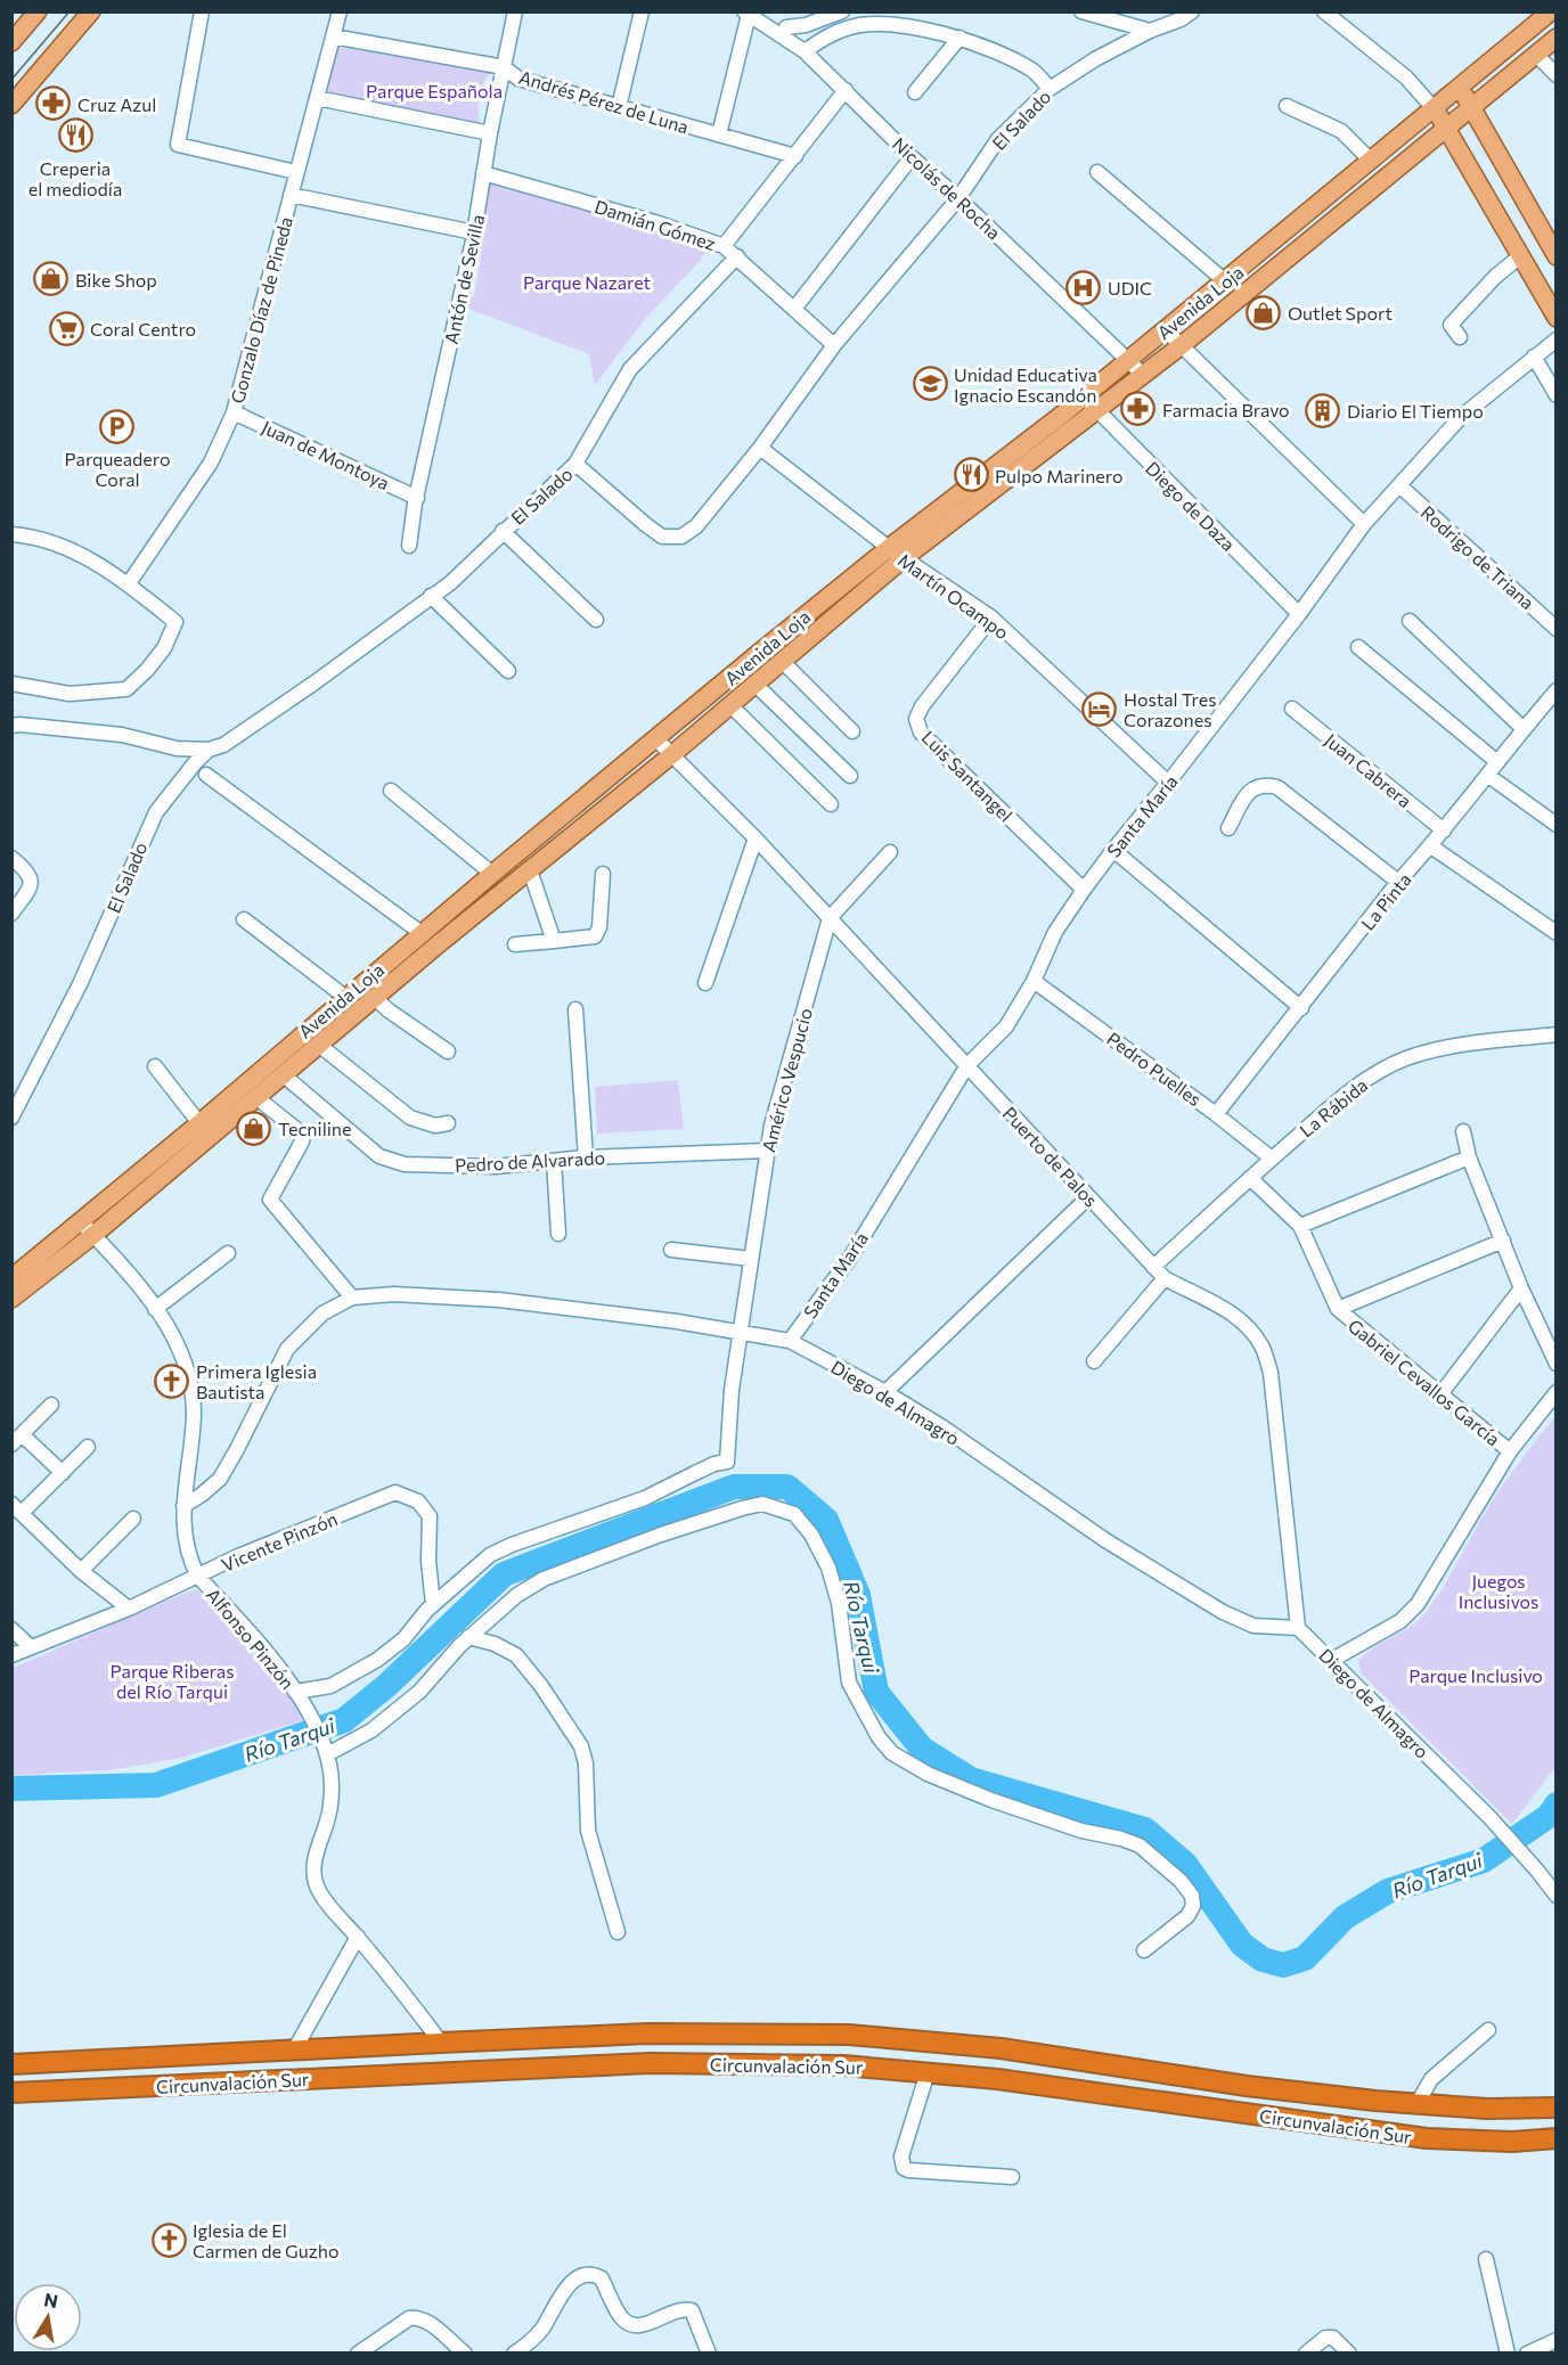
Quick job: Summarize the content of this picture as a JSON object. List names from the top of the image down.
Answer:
{
  "streets": {
    "highway": ["Circunvalación Sur"],
    "main road": ["Avenida Loja"],
    "street": [
      "Andrés Pérez de Luna",
      "El Salado",
      "Nicolás de Rocha",
      "Damián Gómez",
      "Antón de Sevilla",
      "Gonzalo Díaz de Pineda",
      "Juan de Montoya",
      "Diego de Daza",
      "Rodrigo de Triana",
      "Martín Ocampo",
      "Juan Cabrera",
      "Luis Santangel",
      "Santa María",
      "La Pinta",
      "Pedro Puelles",
      "Américo Vespucio",
      "La Rábida",
      "Puerto de Palos",
      "Pedro de Alvarado",
      "Gabriel Cevallos García",
      "Diego de Almagro",
      "Vicente Pinzón",
      "Alfonso Pinzón"
    ]
  },
  "crossings": [
    ["Andrés Pérez de Luna", "Antón de Sevilla"],
    ["Andrés Pérez de Luna", "Gonzalo Díaz de Pineda"],
    ["El Salado", "Nicolás de Rocha"],
    ["El Salado", "Damián Gómez"],
    ["El Salado", "Martín Ocampo"],
    ["Nicolás de Rocha", "Avenida Loja"],
    ["Damián Gómez", "Antón de Sevilla"],
    ["Antón de Sevilla", "Juan de Montoya"],
    ["Avenida Loja", "Diego de Daza"],
    ["Avenida Loja", "Martín Ocampo"],
    ["Avenida Loja", "Puerto de Palos"],
    ["Avenida Loja", "Pedro de Alvarado"],
    ["Avenida Loja", "Alfonso Pinzón"],
    ["Gonzalo Díaz de Pineda", "Juan de Montoya"],
    ["Diego de Daza", "Santa María"],
    ["Rodrigo de Triana", "Santa María"],
    ["Martín Ocampo", "Luis Santangel"],
    ["Martín Ocampo", "Santa María"],
    ["Juan Cabrera", "La Pinta"],
    ["Luis Santangel", "Santa María"],
    ["Santa María", "Pedro Puelles"],
    ["Santa María", "Puerto de Palos"],
    ["Santa María", "Diego de Almagro"],
    ["La Pinta", "Pedro Puelles"],
    ["Pedro Puelles", "La Rábida"],
    ["Américo Vespucio", "Puerto de Palos"],
    ["Américo Vespucio", "Pedro de Alvarado"],
    ["Américo Vespucio", "Diego de Almagro"],
    ["Américo Vespucio", "Vicente Pinzón"],
    ["La Rábida", "Puerto de Palos"],
    ["La Rábida", "Gabriel Cevallos García"],
    ["Puerto de Palos", "Diego de Almagro"],
    ["Diego de Almagro", "Alfonso Pinzón"],
    ["Vicente Pinzón", "Alfonso Pinzón"],
    ["Alfonso Pinzón", "Circunvalación Sur"]
  ],
  "water": ["Río Tarqui"],
  "parks": [
    "Parque Española",
    "Parque Nazaret",
    "Juegos Inclusivos",
    "Parque Riberas del Río Tarqui",
    "Parque Inclusivo"
  ],
  "places": {
    "pharmacy": ["Cruz Azul", "Farmacia Bravo"],
    "restaurant": ["Creperia el mediodía", "Pulpo Marinero"],
    "shop": ["Bike Shop", "Outlet Sport", "Tecniline"],
    "hospital": ["UDIC"],
    "supermarket": ["Coral Centro"],
    "school or university": ["Unidad Educativa Ignacio Escandón"],
    "building": ["Diario El Tiempo"],
    "parking": ["Parqueadero Coral"],
    "hotel": ["Hostal Tres Corazones"],
    "church": ["Primera Iglesia Bautista", "Iglesia de El Carmen de Guzho"]
  },
  "north": "top"
}
